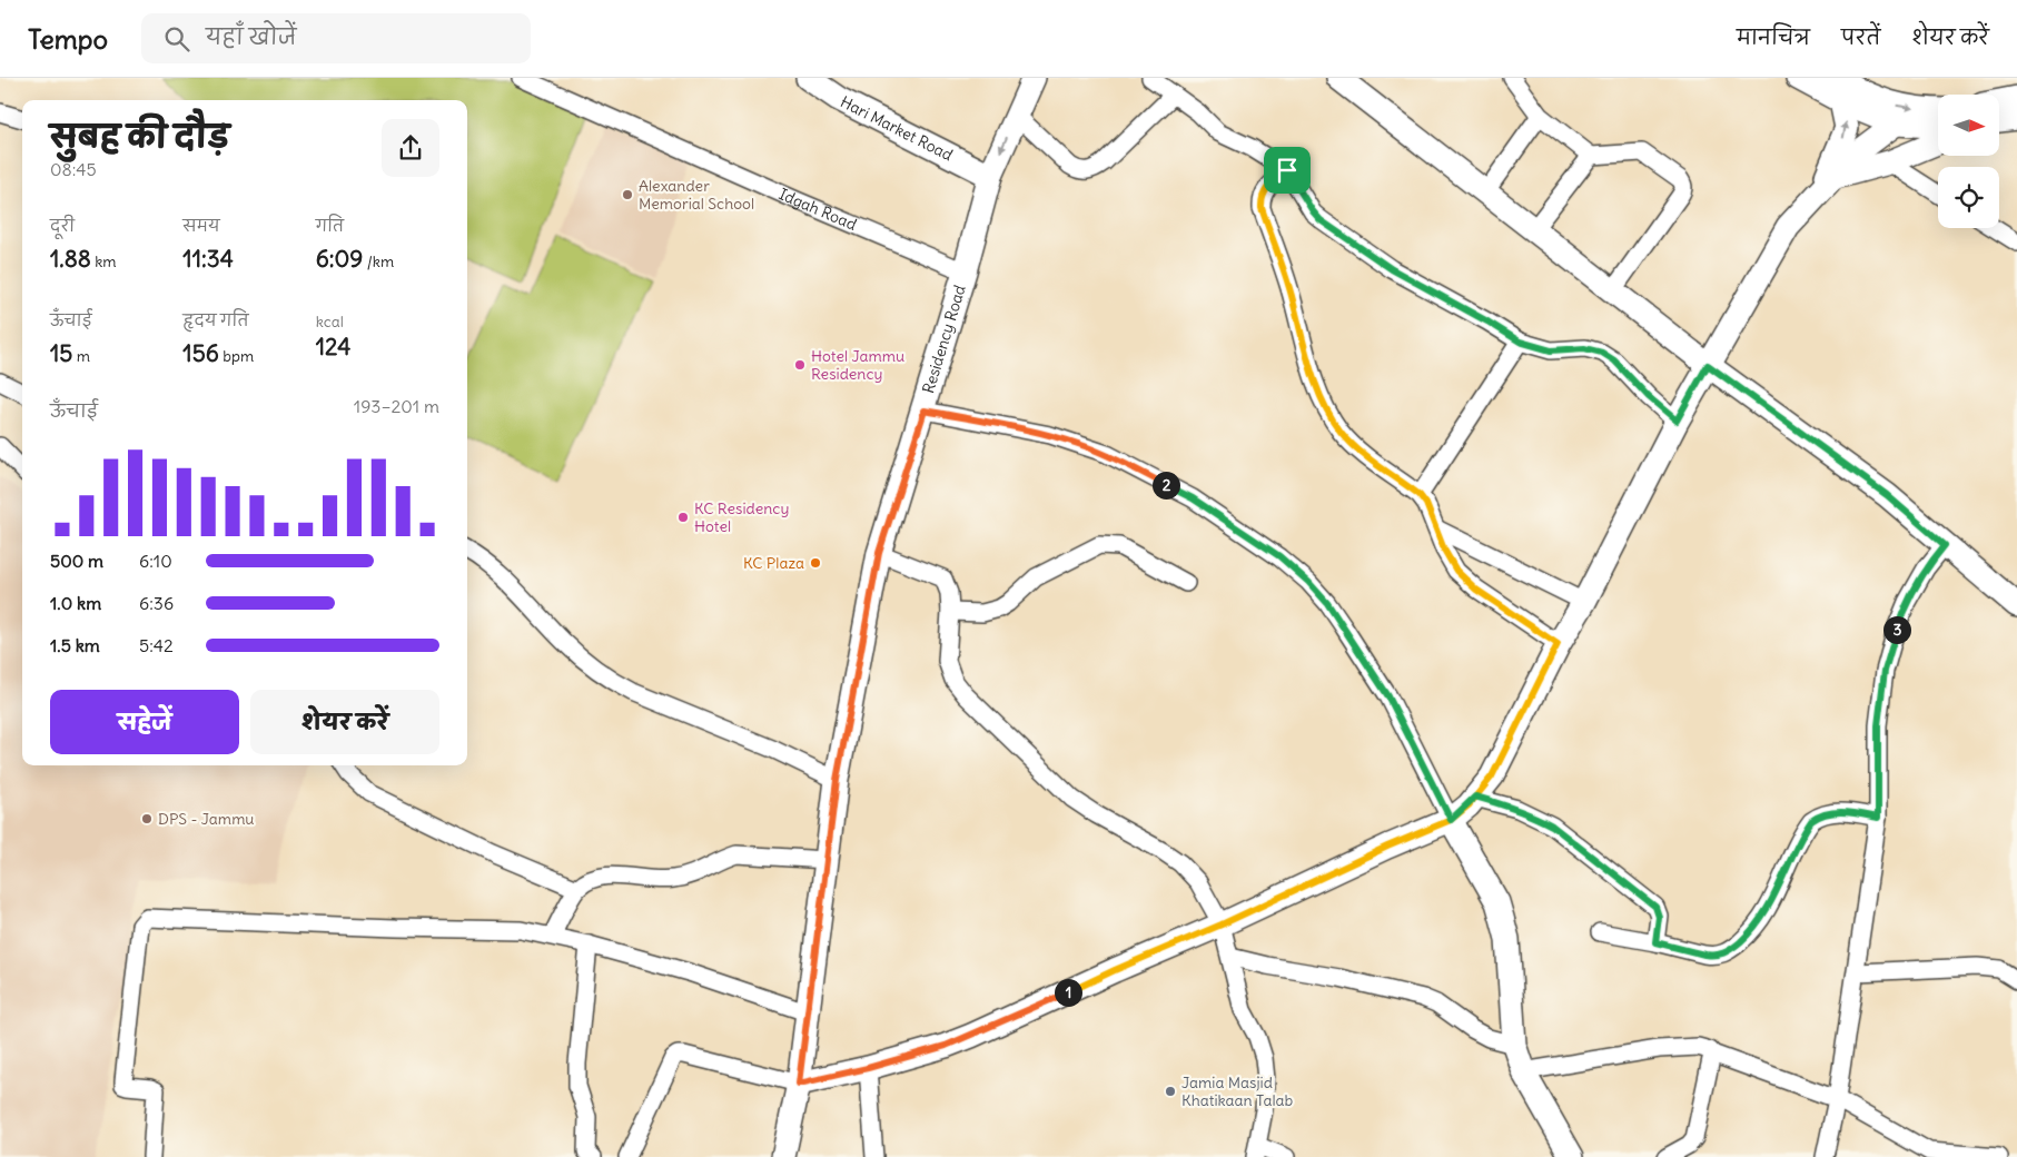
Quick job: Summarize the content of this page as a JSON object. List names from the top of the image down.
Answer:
{
  "streets": {
    "street": ["Hari Market Road", "Idgah Road", "Residency Road"]
  },
  "crossings": [
    ["Hari Market Road", "Residency Road"],
    ["Idgah Road", "Residency Road"]
  ],
  "places": [
    "Alexander Memorial School",
    "Hotel Jammu Residency",
    "KC Residency Hotel",
    "KC Plaza",
    "DPS - Jammu",
    "Jamia Masjid Khatikaan Talab"
  ],
  "north": "right",
  "page": {
    "header": "Tempo",
    "search": "यहाँ खोजें",
    "nav": ["मानचित्र", "परतें", "शेयर करें"],
    "heading": ["सुबह की दौड़", "08:45"],
    "stats": [
      ["दूरी", "1.88 km"],
      ["समय", "11:34"],
      ["गति", "6:09 /km"],
      ["ऊँचाई", "15 m"],
      ["हृदय गति", "156 bpm"],
      ["kcal", "124"]
    ],
    "chart": ["ऊँचाई", "193–201 m"],
    "pins": ["2", "3", "1"],
    "list": [
      {
        "name": "500 m",
        "note": "6:10"
      },
      {
        "name": "1.0 km",
        "note": "6:36"
      },
      {
        "name": "1.5 km",
        "note": "5:42"
      }
    ],
    "buttons": ["सहेजें", "शेयर करें"]
  }
}
